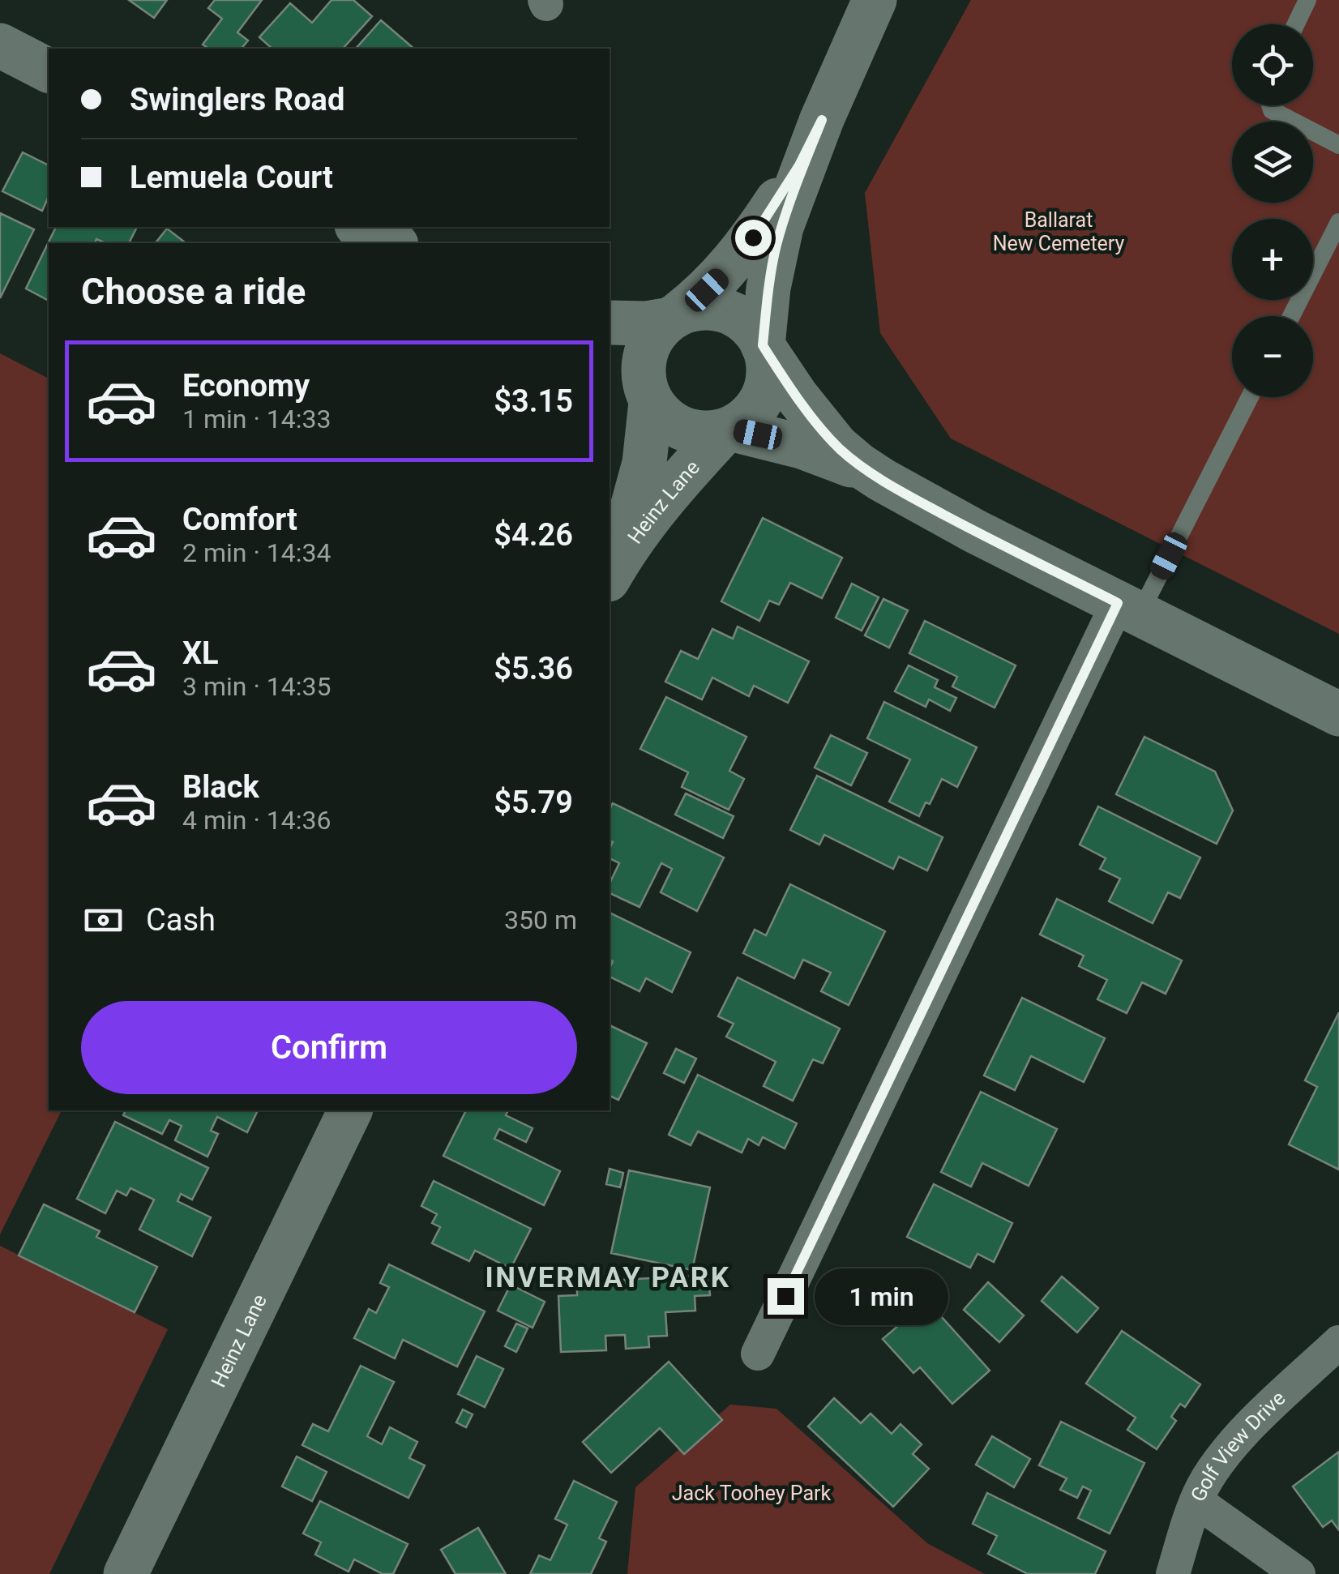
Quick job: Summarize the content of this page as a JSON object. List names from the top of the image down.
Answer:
{
  "streets": {
    "street": ["Heinz Lane", "Golf View Drive"]
  },
  "districts": ["INVERMAY PARK"],
  "parks": ["Ballarat New Cemetery", "Jack Toohey Park"],
  "page": {
    "map_buttons": ["+", "−"],
    "banner": ["Swinglers Road", "Lemuela Court"],
    "heading": "Choose a ride",
    "list": [
      {
        "name": "Economy",
        "note": "1 min · 14:33",
        "value": "$3.15"
      },
      {
        "name": "Comfort",
        "note": "2 min · 14:34",
        "value": "$4.26"
      },
      {
        "name": "XL",
        "note": "3 min · 14:35",
        "value": "$5.36"
      },
      {
        "name": "Black",
        "note": "4 min · 14:36",
        "value": "$5.79"
      }
    ],
    "pay": ["Cash", "350 m"],
    "buttons": "Confirm",
    "bubble": "1 min"
  }
}
